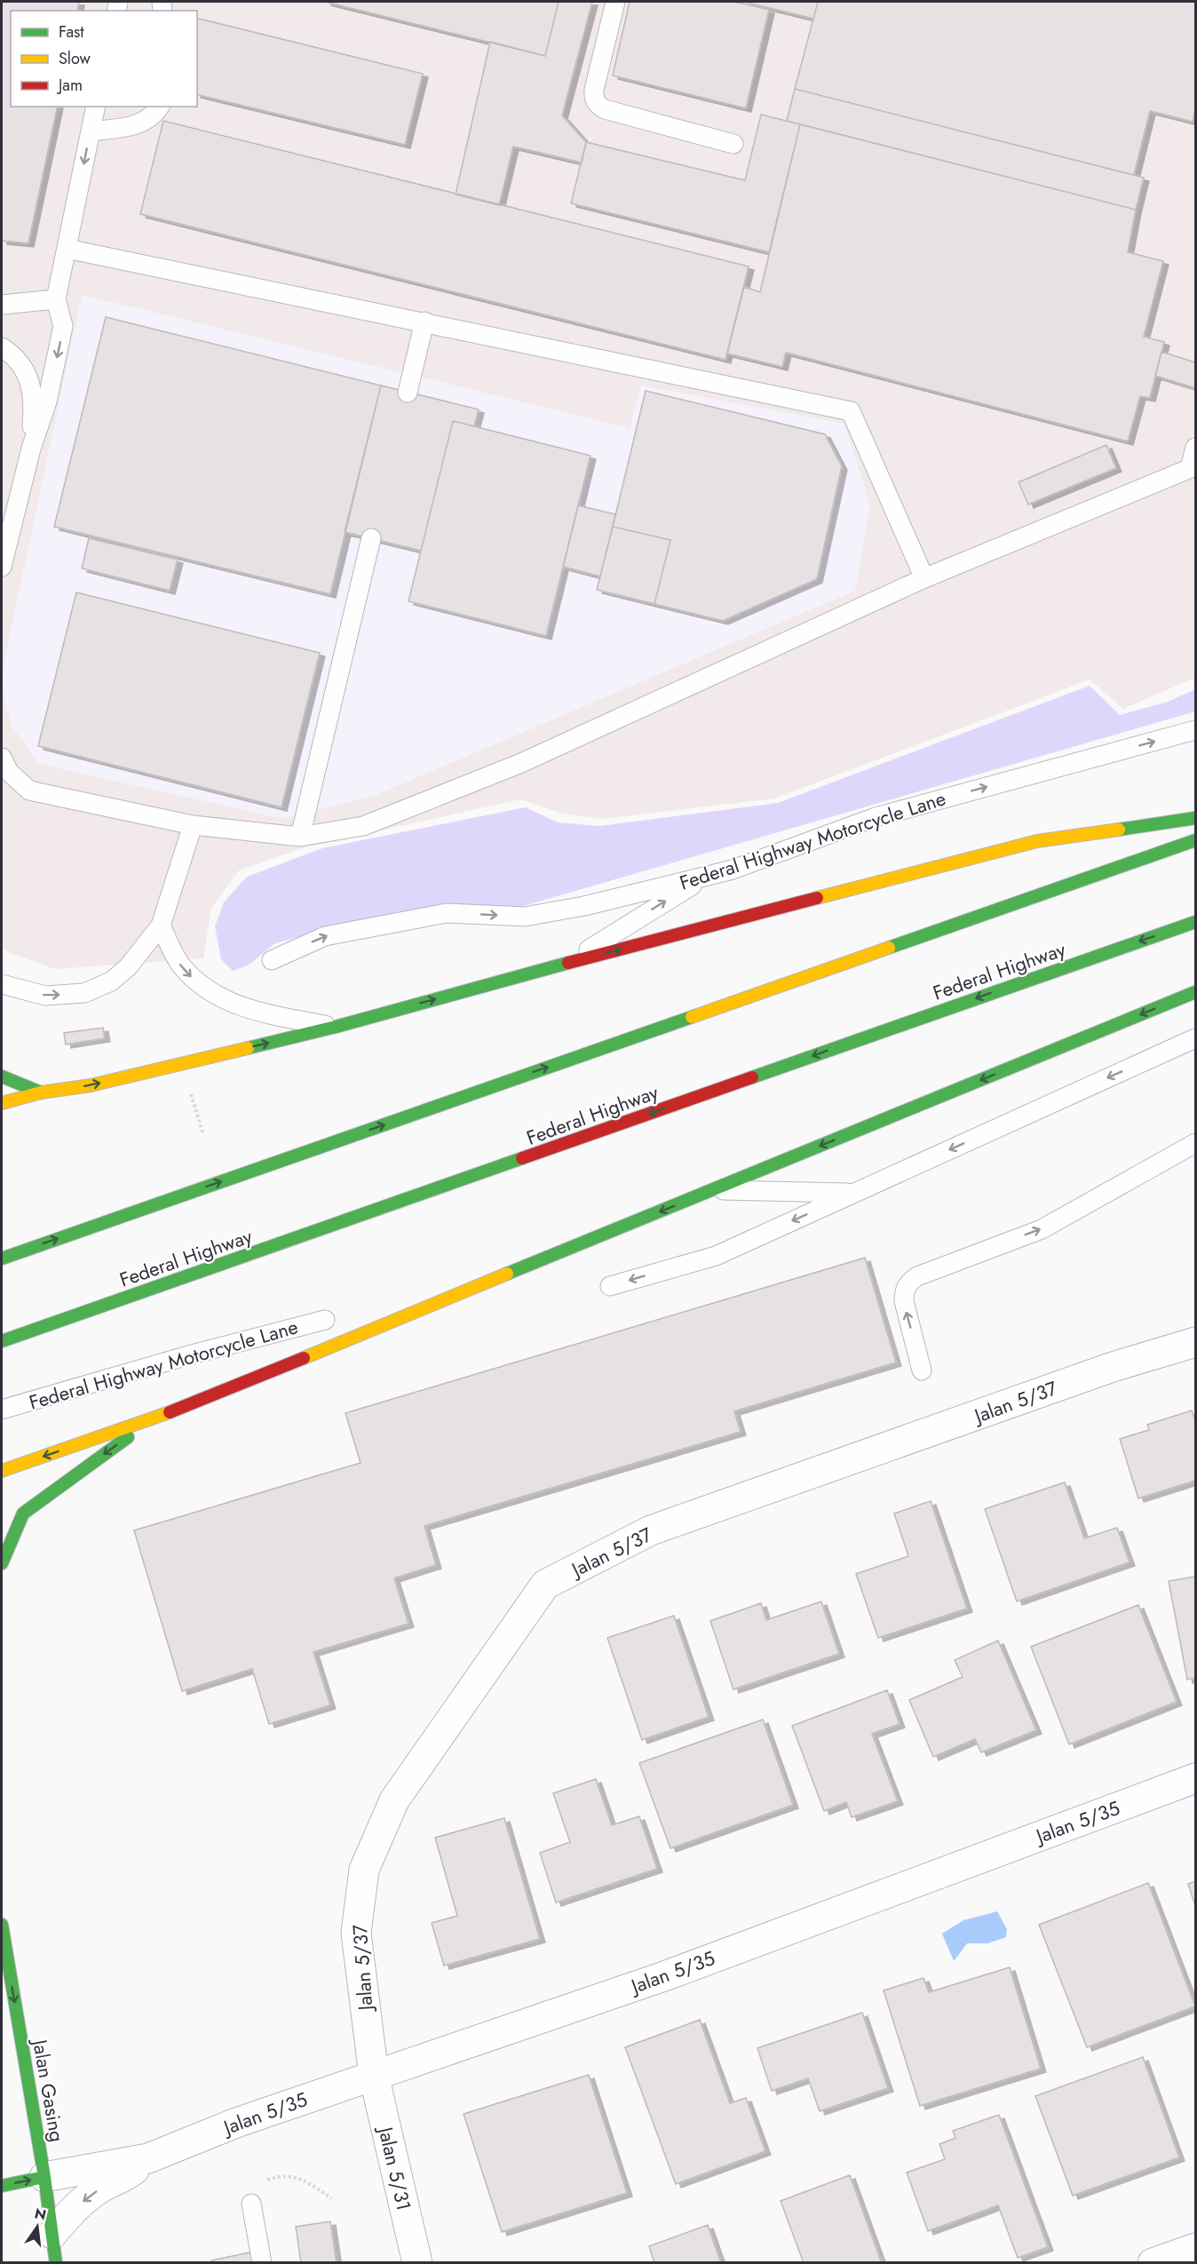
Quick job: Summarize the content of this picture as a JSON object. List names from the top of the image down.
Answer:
{
  "streets": {
    "main road": ["Federal Highway", "Jalan Gasing"],
    "street": ["Jalan 5/37", "Jalan 5/35", "Jalan 5/31"],
    "lane": ["Federal Highway Motorcycle Lane"]
  },
  "crossings": [
    ["Jalan 5/37", "Jalan 5/35"],
    ["Jalan 5/37", "Jalan 5/31"],
    ["Jalan 5/35", "Jalan Gasing"],
    ["Jalan 5/35", "Jalan 5/31"]
  ],
  "one_way": ["Jalan Gasing"],
  "legend": ["Fast", "Slow", "Jam"],
  "north": "top"
}
